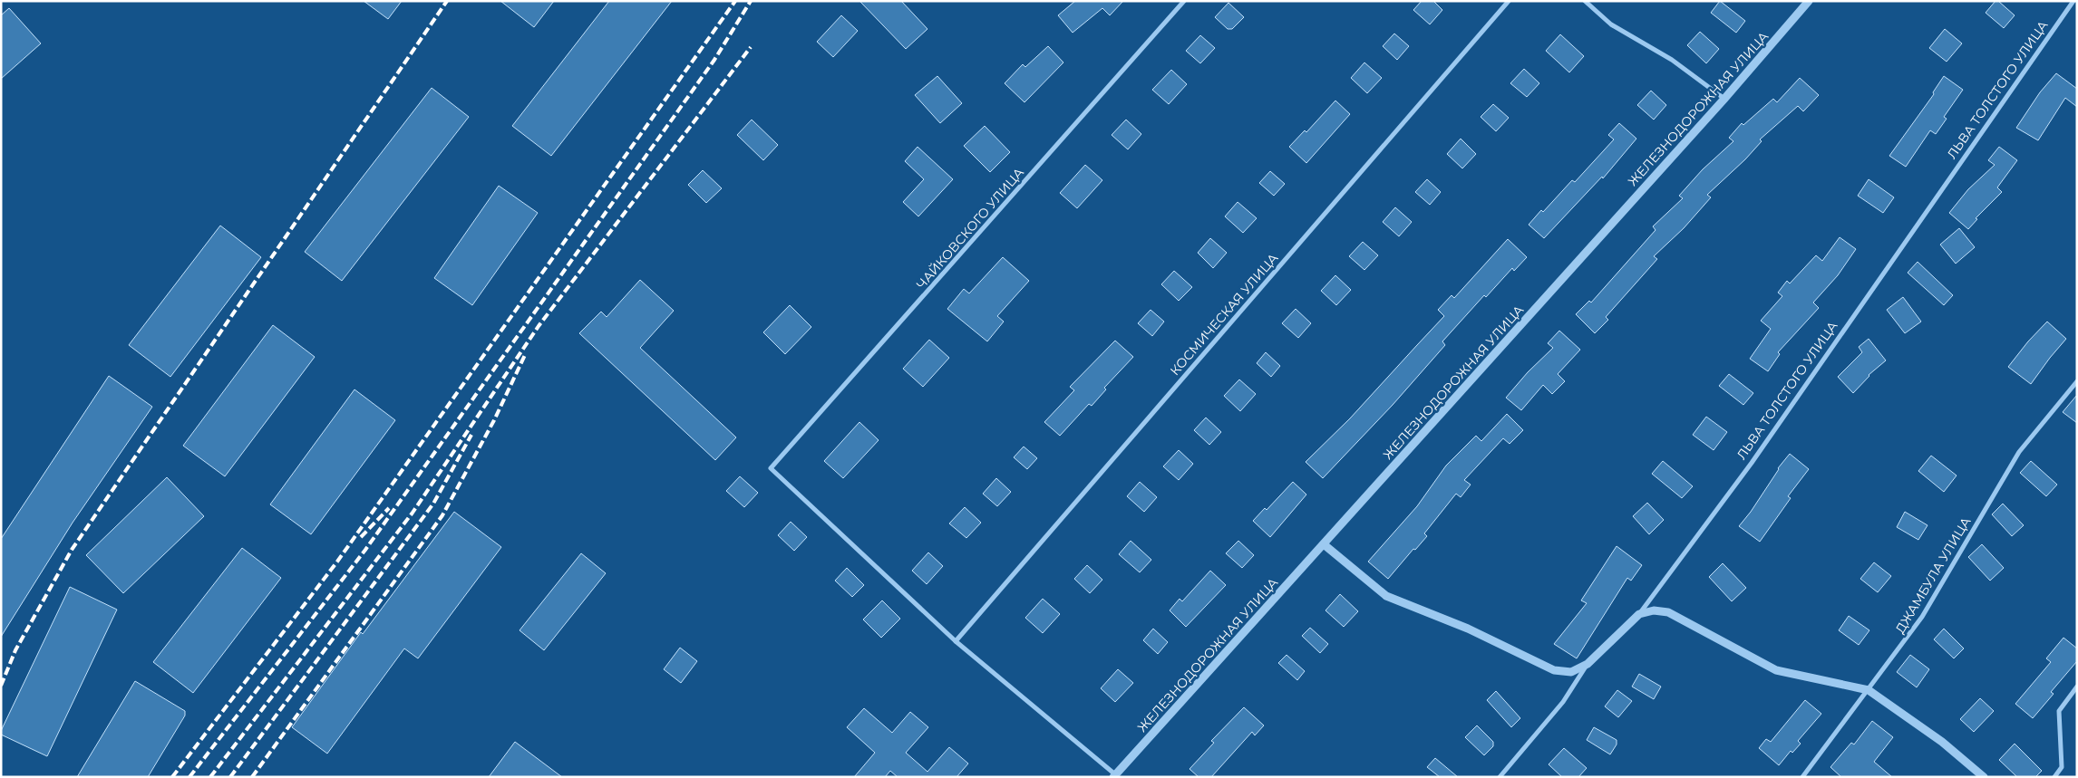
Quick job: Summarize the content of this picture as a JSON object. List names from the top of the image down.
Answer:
{
  "streets": {
    "street": [
      "ЛЬВА ТОЛСТОГО УЛИЦА",
      "ЖЕЛЕЗНОДОРОЖНАЯ УЛИЦА",
      "ЧАЙКОВСКОГО УЛИЦА",
      "КОСМИЧЕСКАЯ УЛИЦА",
      "ДЖАМБУЛА УЛИЦА"
    ]
  },
  "crossings": [
    ["ЧАЙКОВСКОГО УЛИЦА", "КОСМИЧЕСКАЯ УЛИЦА"]
  ]
}
